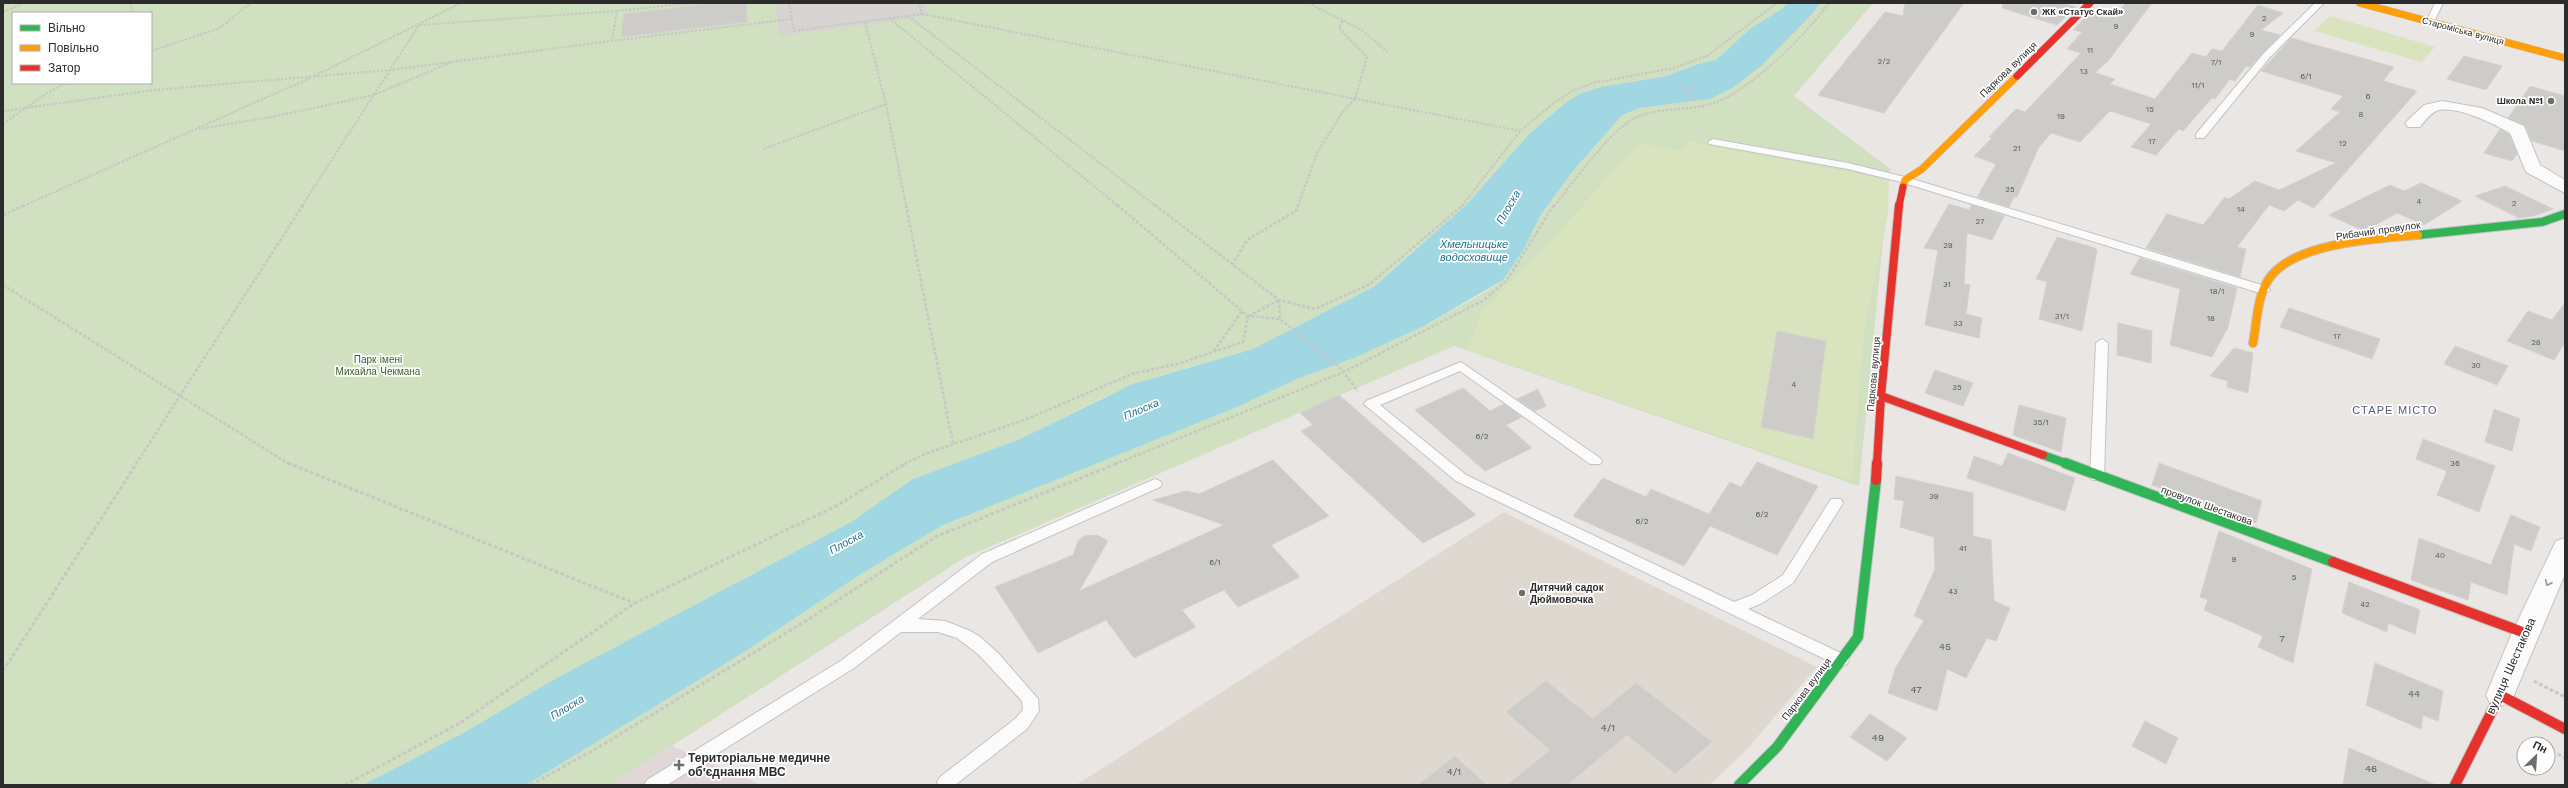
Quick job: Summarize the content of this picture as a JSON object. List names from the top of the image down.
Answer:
{
  "streets": {
    "street": [
      "Староміська вулиця",
      "Паркова вулиця",
      "Рибачий провулок",
      "провулок Шестакова",
      "вулиця Шестакова"
    ]
  },
  "crossings": [
    ["Паркова вулиця", "провулок Шестакова"],
    ["провулок Шестакова", "вулиця Шестакова"]
  ],
  "one_way": ["вулиця Шестакова"],
  "districts": ["СТАРЕ МІСТО"],
  "water": ["Плоска", "Хмельницьке водосховище"],
  "parks": ["Парк імені Михайла Чекмана"],
  "places": {
    "other": ["ЖК «Статус Скай»", "Школа №1", "Дитячий садок Дюймовочка"],
    "health": ["Територіальне медичне об'єднання МВС"]
  },
  "house_numbers": [
    "2",
    "9",
    "9",
    "11",
    "2/2",
    "7/1",
    "13",
    "6/1",
    "11/1",
    "6",
    "15",
    "8",
    "19",
    "17",
    "12",
    "21",
    "25",
    "4",
    "2",
    "14",
    "27",
    "29",
    "31",
    "18/1",
    "31/1",
    "18",
    "33",
    "17",
    "28",
    "30",
    "4",
    "35",
    "35/1",
    "6/2",
    "36",
    "39",
    "6/2",
    "6/2",
    "41",
    "40",
    "9",
    "6/1",
    "5",
    "43",
    "42",
    "7",
    "45",
    "47",
    "44",
    "4/1",
    "49",
    "46",
    "4/1"
  ],
  "legend": ["Вільно", "Повільно", "Затор"],
  "north": "top right"
}
